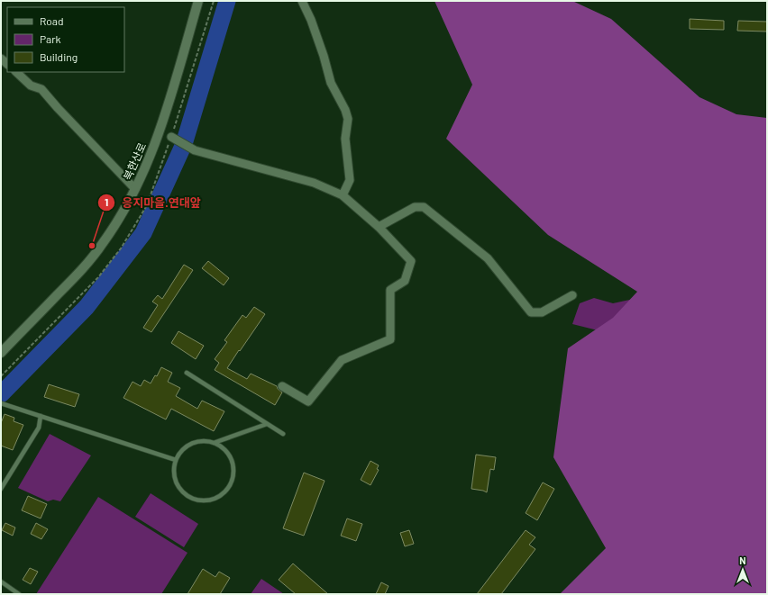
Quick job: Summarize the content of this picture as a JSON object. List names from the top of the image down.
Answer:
{
  "streets": {
    "street": ["북한산로"]
  },
  "places": ["응지마을.연대앞"],
  "legend": ["Road", "Park", "Building"],
  "north": "top"
}
